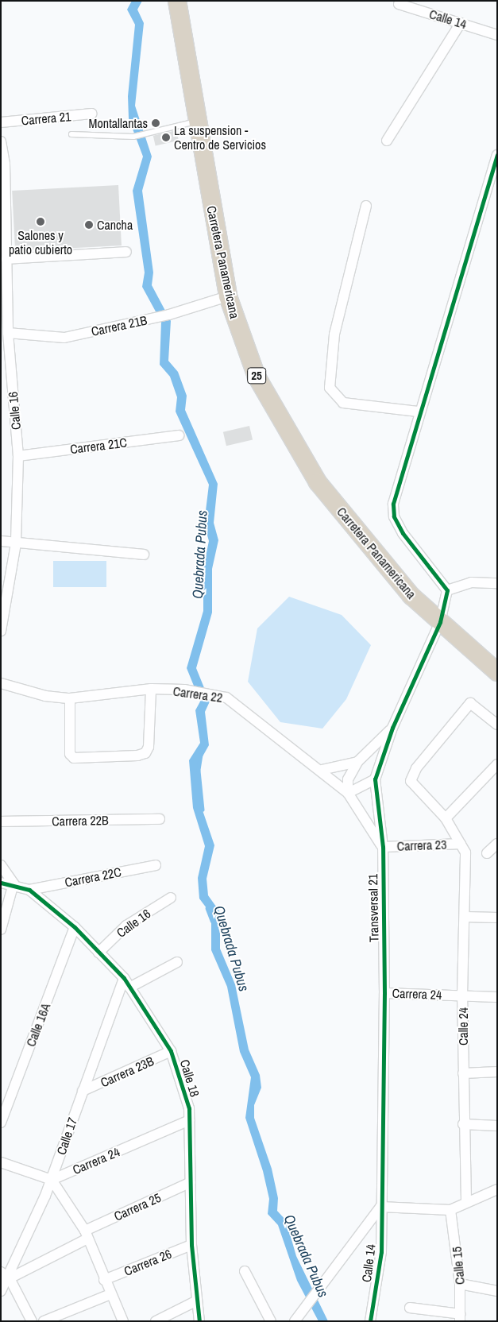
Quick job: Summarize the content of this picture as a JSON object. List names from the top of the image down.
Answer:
{
  "streets": {
    "highway": ["Carretera Panamericana", "25"],
    "street": [
      "Calle 14",
      "Carrera 21",
      "Carrera 21B",
      "Calle 16",
      "Carrera 21C",
      "Carrera 22",
      "Carrera 22B",
      "Carrera 23",
      "Carrera 22C",
      "Transversal 21",
      "Carrera 24",
      "Calle 16A",
      "Calle 24",
      "Carrera 23B",
      "Calle 18",
      "Calle 17",
      "Carrera 25",
      "Carrera 26",
      "Calle 15"
    ]
  },
  "crossings": [
    ["Calle 14", "Transversal 21"],
    ["Carretera Panamericana", "Carrera 21B"],
    ["Carretera Panamericana", "Transversal 21"],
    ["Carrera 21B", "Calle 16"],
    ["Calle 16", "Carrera 21C"],
    ["Calle 16", "Calle 18"],
    ["Carrera 22", "Carrera 23"],
    ["Carrera 22", "Transversal 21"],
    ["Carrera 23", "Transversal 21"],
    ["Carrera 23", "Calle 24"],
    ["Carrera 22C", "Calle 18"],
    ["Transversal 21", "Carrera 24"],
    ["Carrera 24", "Calle 24"],
    ["Carrera 24", "Calle 18"],
    ["Carrera 24", "Calle 17"],
    ["Calle 16A", "Calle 18"],
    ["Carrera 23B", "Calle 18"],
    ["Carrera 23B", "Calle 17"],
    ["Calle 18", "Calle 17"],
    ["Calle 18", "Carrera 25"],
    ["Calle 18", "Carrera 26"],
    ["Calle 17", "Carrera 25"]
  ],
  "water": ["Quebrada Pubus"],
  "places": [
    "Montallantas",
    "La suspension - Centro de Servicios",
    "Salones y patio cubierto",
    "Cancha"
  ]
}
